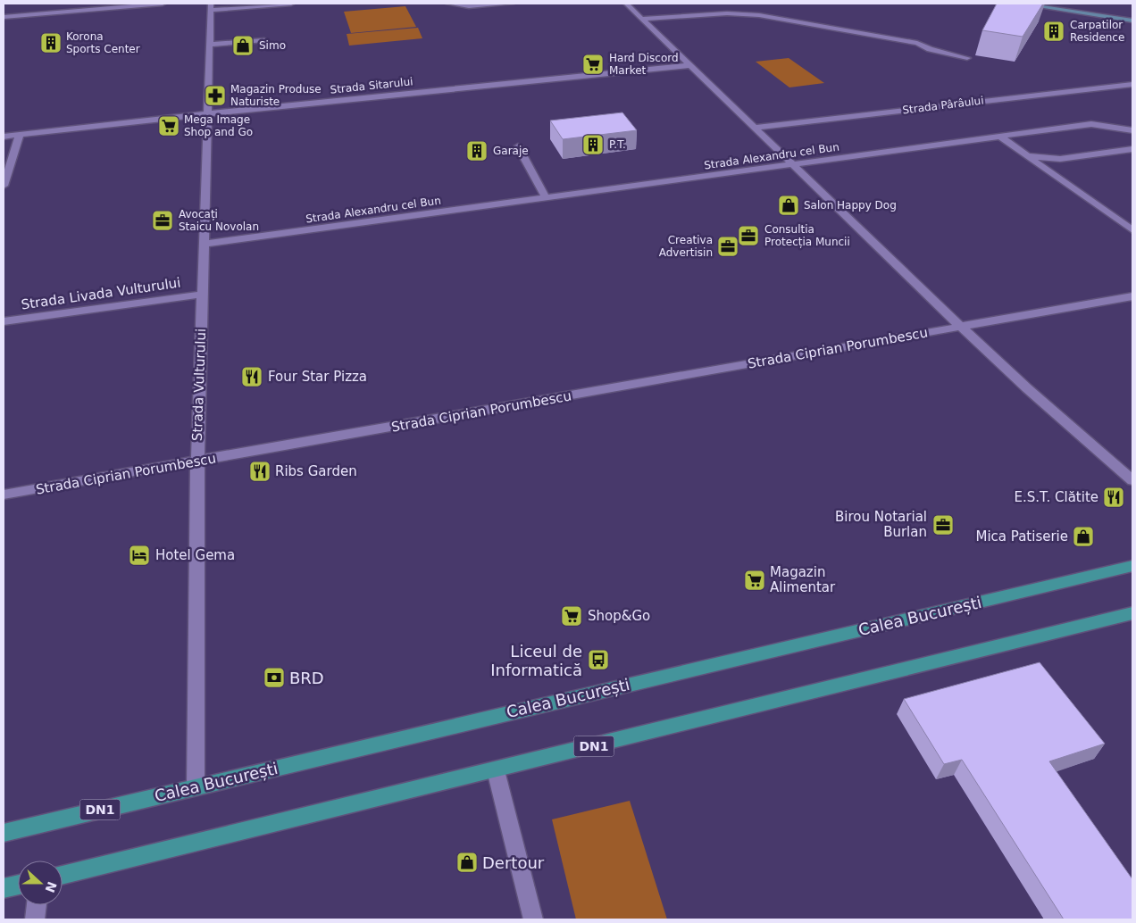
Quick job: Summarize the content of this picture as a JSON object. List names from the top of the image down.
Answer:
{
  "streets": {
    "main road": ["Calea București", "DN1"],
    "street": [
      "Strada Sitarului",
      "Strada Pârâului",
      "Strada Alexandru cel Bun",
      "Strada Livada Vulturului",
      "Strada Ciprian Porumbescu",
      "Strada Vulturului"
    ]
  },
  "crossings": [
    ["Strada Sitarului", "Strada Vulturului"],
    ["Strada Alexandru cel Bun", "Strada Vulturului"],
    ["Strada Livada Vulturului", "Strada Vulturului"],
    ["Strada Ciprian Porumbescu", "Strada Vulturului"],
    ["Strada Vulturului", "Calea București"]
  ],
  "places": {
    "building": [
      "Carpatilor Residence",
      "Korona Sports Center",
      "P.T.",
      "Garaje"
    ],
    "shop": [
      "Simo",
      "Salon Happy Dog",
      "Mica Patiserie",
      "Dertour"
    ],
    "supermarket": [
      "Hard Discord Market",
      "Mega Image Shop and Go",
      "Magazin Alimentar",
      "Shop&Go"
    ],
    "pharmacy": ["Magazin Produse Naturiste"],
    "office": [
      "Avocați Staicu Novolan",
      "Consultia Protecția Muncii",
      "Creativa Advertisin",
      "Birou Notarial Burlan"
    ],
    "restaurant": ["Four Star Pizza", "Ribs Garden", "E.S.T. Clătite"],
    "hotel": ["Hotel Gema"],
    "bus stop": ["Liceul de Informatică"],
    "bank": ["BRD"]
  },
  "north": "right"
}
